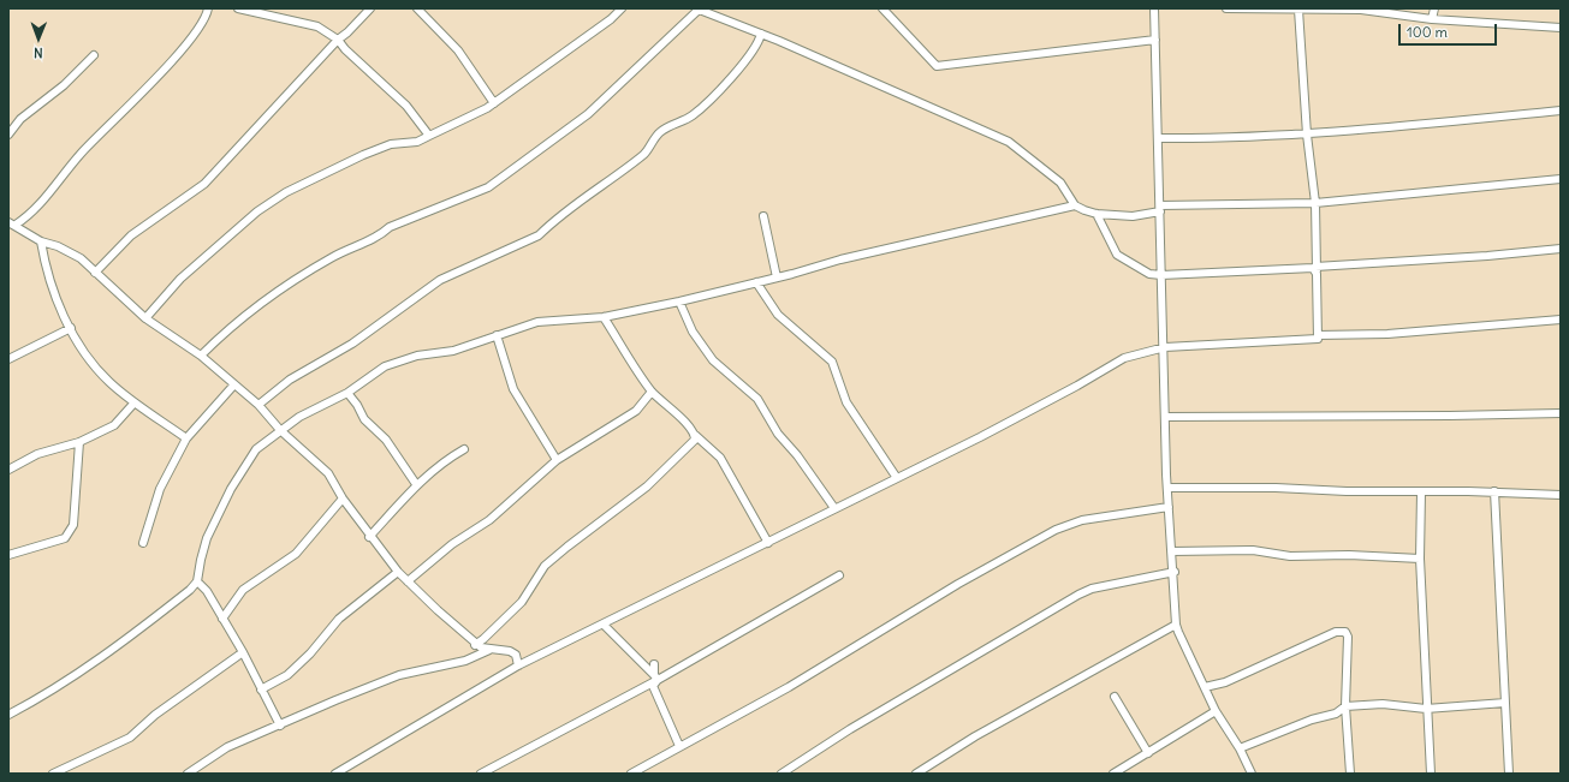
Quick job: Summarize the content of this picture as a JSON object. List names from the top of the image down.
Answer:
{
  "scale_bar": "100 m",
  "north": "bottom"
}
